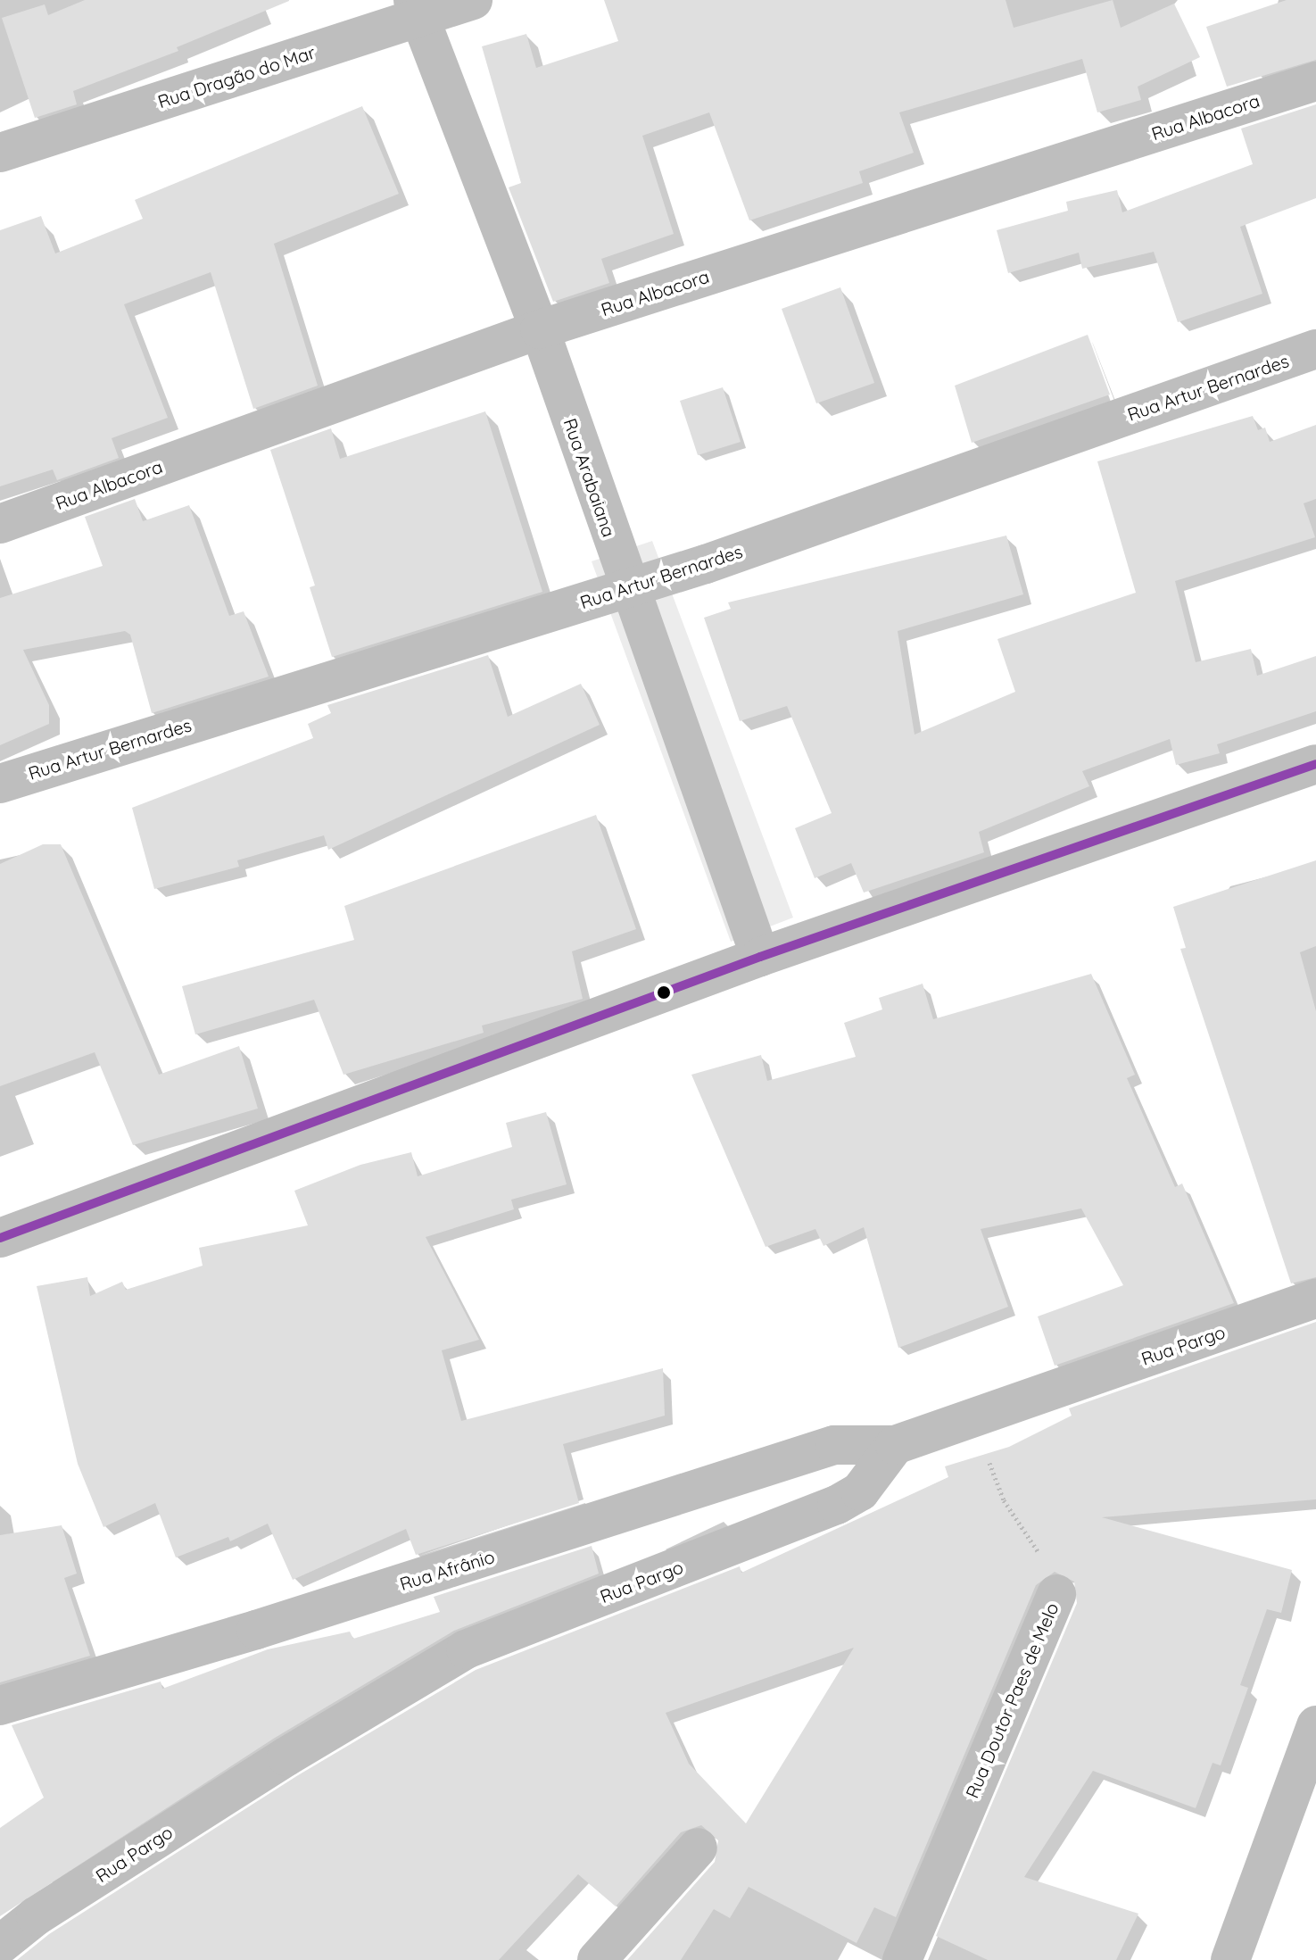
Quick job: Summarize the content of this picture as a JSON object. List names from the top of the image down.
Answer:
{
  "streets": {
    "street": [
      "Rua Dragão do Mar",
      "Rua Albacora",
      "Rua Artur Bernardes",
      "Rua Arabaiana",
      "Rua Pargo",
      "Rua Afrânio",
      "Rua Doutor Paes de Melo"
    ]
  },
  "crossings": [
    ["Rua Dragão do Mar", "Rua Arabaiana"],
    ["Rua Albacora", "Rua Arabaiana"],
    ["Rua Artur Bernardes", "Rua Arabaiana"],
    ["Rua Pargo", "Rua Afrânio"]
  ]
}
